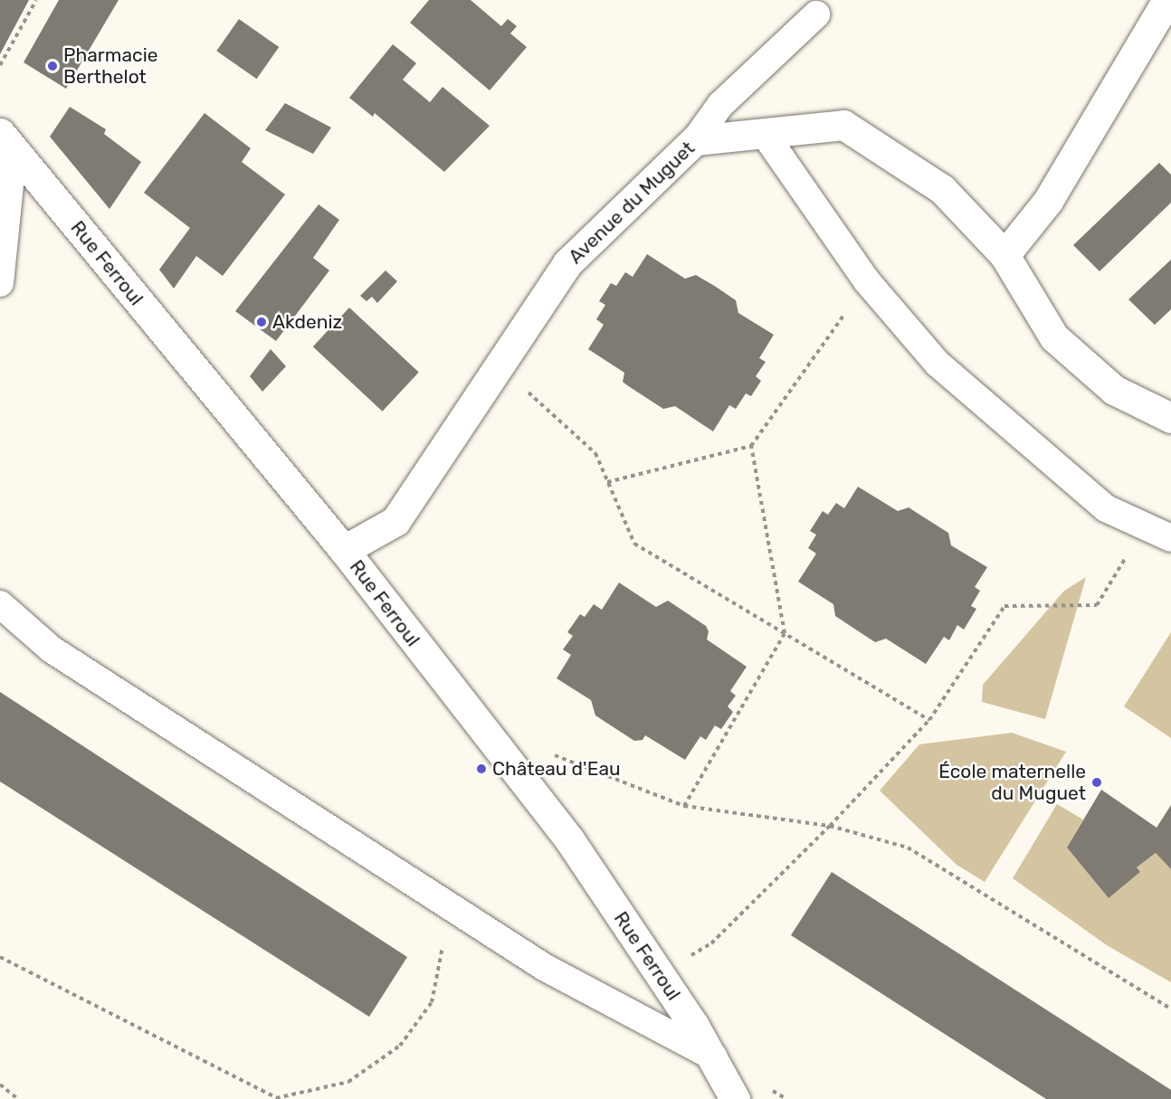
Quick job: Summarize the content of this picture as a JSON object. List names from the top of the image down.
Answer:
{
  "streets": {
    "street": ["Avenue du Muguet", "Rue Ferroul"]
  },
  "crossings": [
    ["Avenue du Muguet", "Rue Ferroul"]
  ],
  "places": [
    "Pharmacie Berthelot",
    "Akdeniz",
    "Château d'Eau",
    "École maternelle du Muguet"
  ]
}
